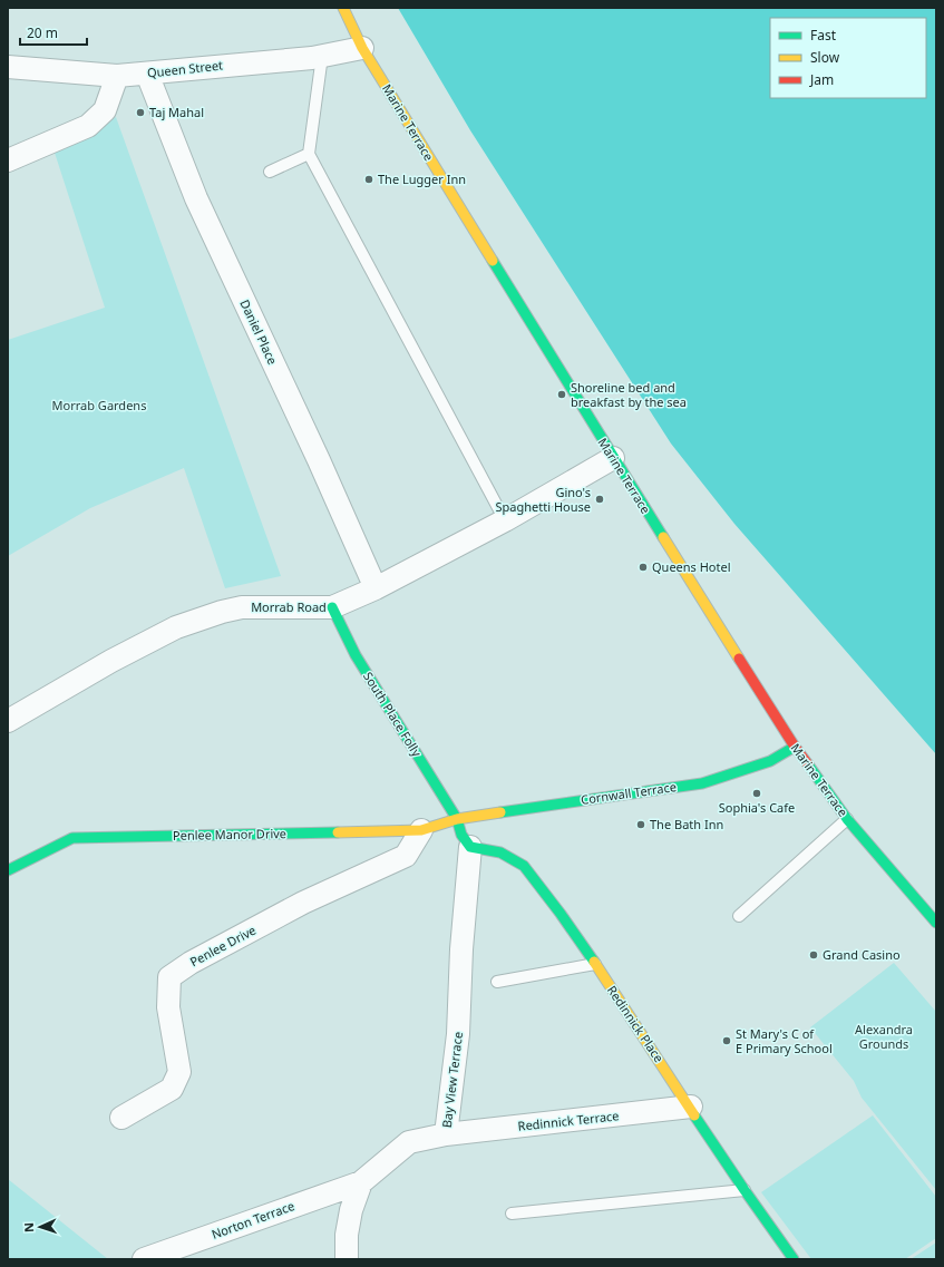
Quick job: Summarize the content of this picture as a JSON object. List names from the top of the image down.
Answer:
{
  "streets": {
    "street": [
      "Queen Street",
      "Marine Terrace",
      "Daniel Place",
      "Morrab Road",
      "South Place Folly",
      "Cornwall Terrace",
      "Penlee Manor Drive",
      "Penlee Drive",
      "Redinnick Place",
      "Bay View Terrace",
      "Redinnick Terrace",
      "Norton Terrace"
    ]
  },
  "crossings": [
    ["Queen Street", "Marine Terrace"],
    ["Queen Street", "Daniel Place"],
    ["Marine Terrace", "Morrab Road"],
    ["Marine Terrace", "Cornwall Terrace"],
    ["Daniel Place", "Morrab Road"],
    ["Morrab Road", "South Place Folly"],
    ["South Place Folly", "Cornwall Terrace"],
    ["South Place Folly", "Penlee Manor Drive"],
    ["Cornwall Terrace", "Penlee Manor Drive"],
    ["Penlee Manor Drive", "Penlee Drive"],
    ["Redinnick Place", "Bay View Terrace"],
    ["Redinnick Place", "Redinnick Terrace"],
    ["Bay View Terrace", "Redinnick Terrace"],
    ["Bay View Terrace", "Norton Terrace"]
  ],
  "parks": ["Morrab Gardens", "Alexandra Grounds"],
  "places": [
    "Taj Mahal",
    "The Lugger Inn",
    "Shoreline bed and breakfast by the sea",
    "Gino's Spaghetti House",
    "Queens Hotel",
    "Sophia's Cafe",
    "The Bath Inn",
    "Grand Casino",
    "St Mary's C of E Primary School"
  ],
  "legend": ["Fast", "Slow", "Jam"],
  "scale_bar": "20 m",
  "north": "left"
}
